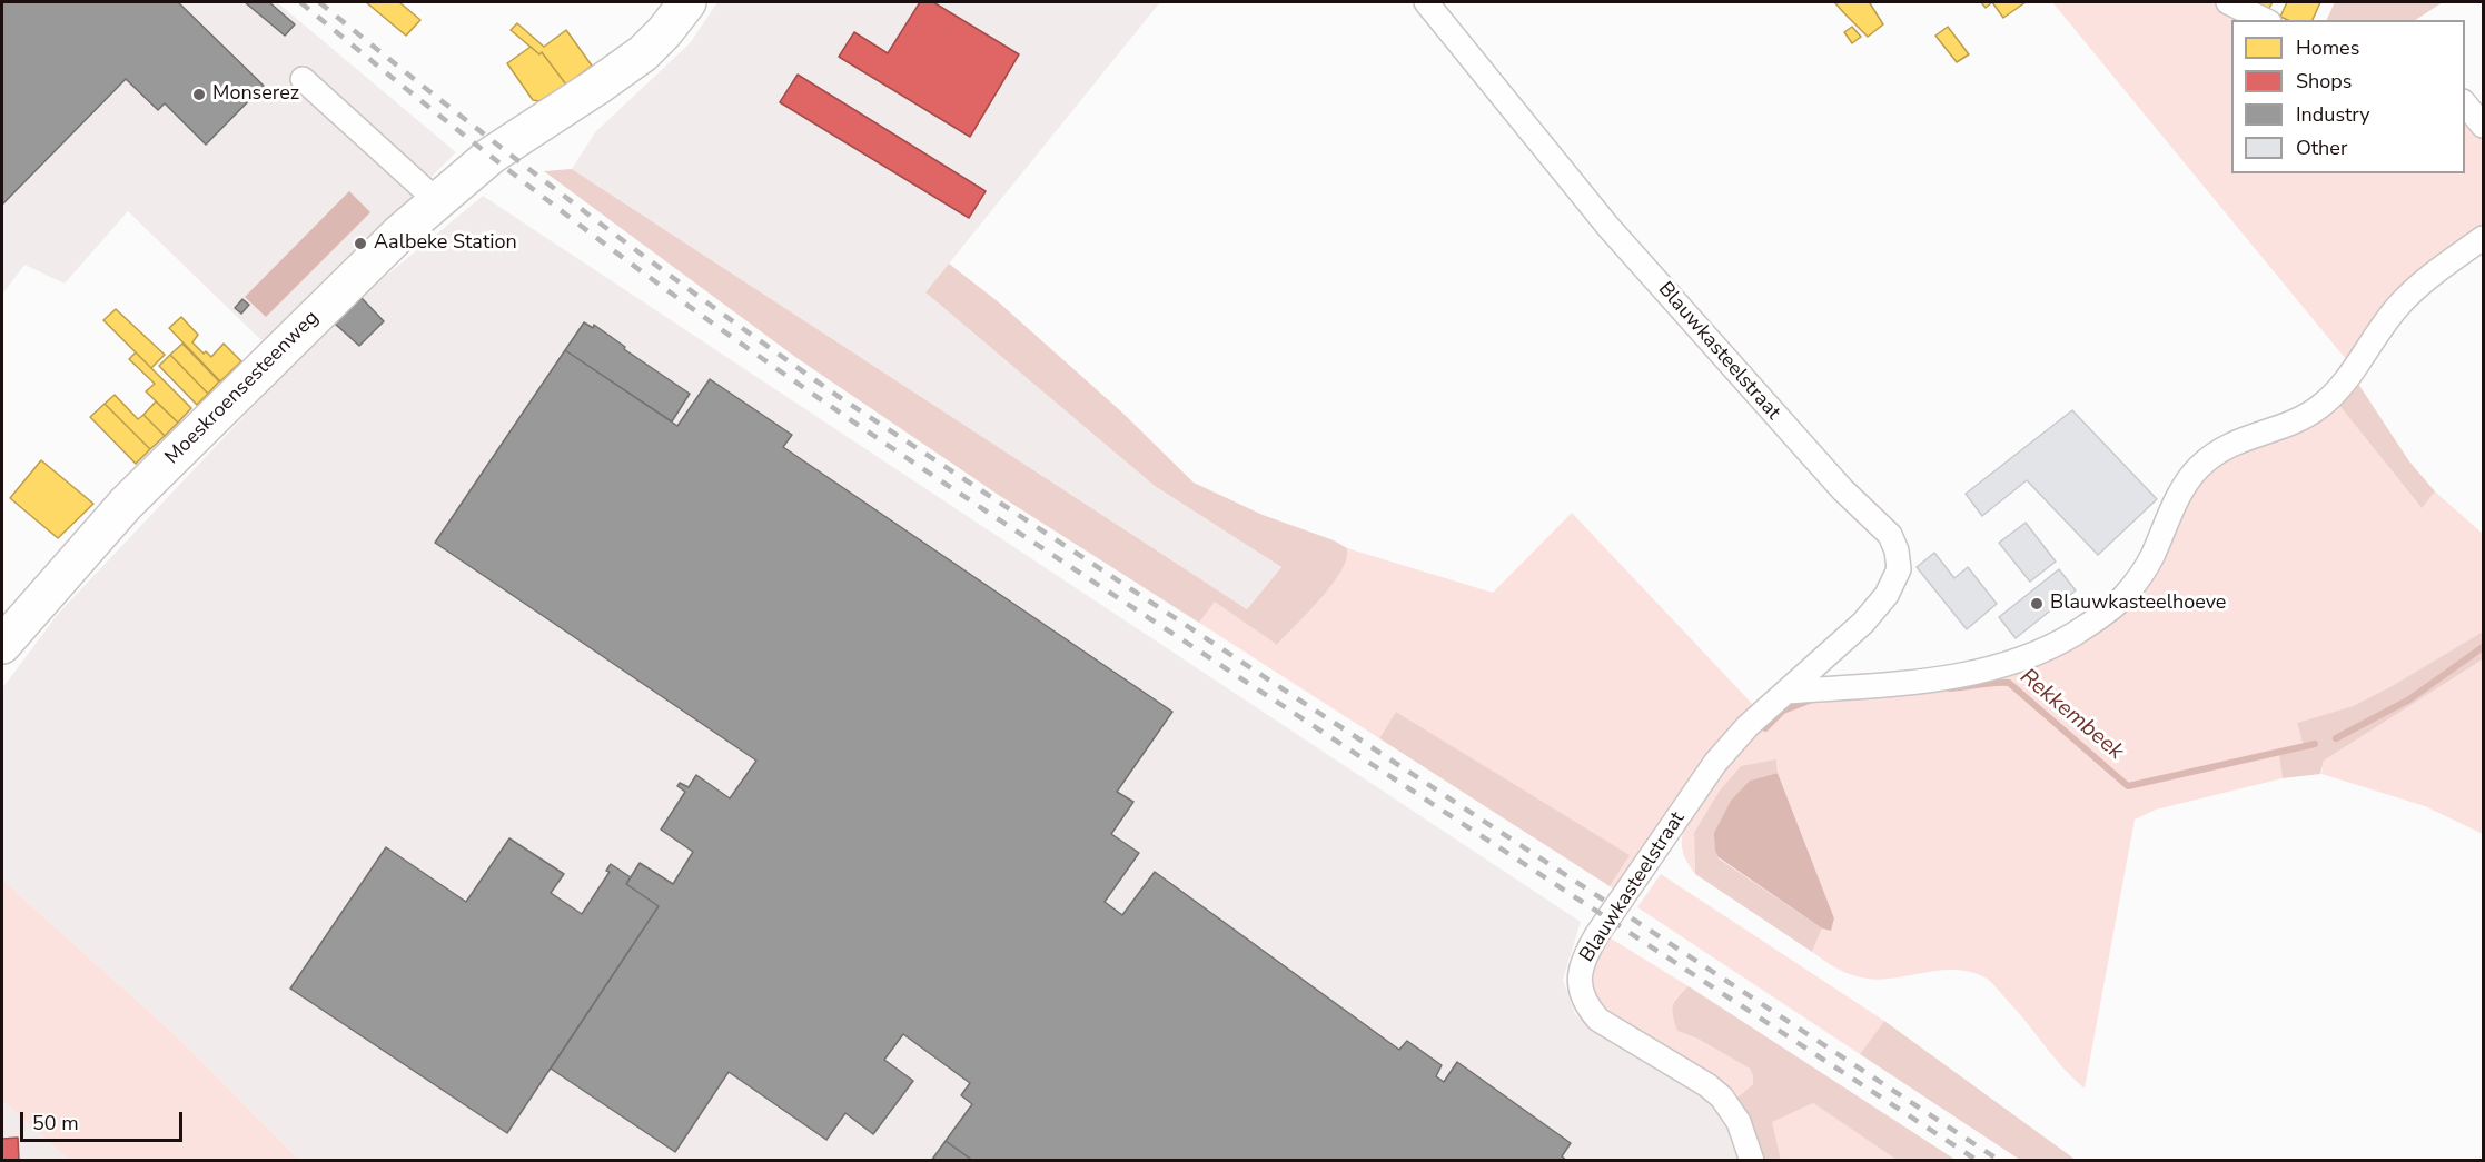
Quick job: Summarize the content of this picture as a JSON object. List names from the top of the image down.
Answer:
{
  "streets": {
    "main road": ["Moeskroensesteenweg"],
    "street": ["Blauwkasteelstraat"]
  },
  "water": ["Rekkembeek"],
  "places": ["Monserez", "Aalbeke Station", "Blauwkasteelhoeve"],
  "legend": [
    "Homes",
    "Shops",
    "Industry",
    "Other"
  ],
  "scale_bar": "50 m"
}
